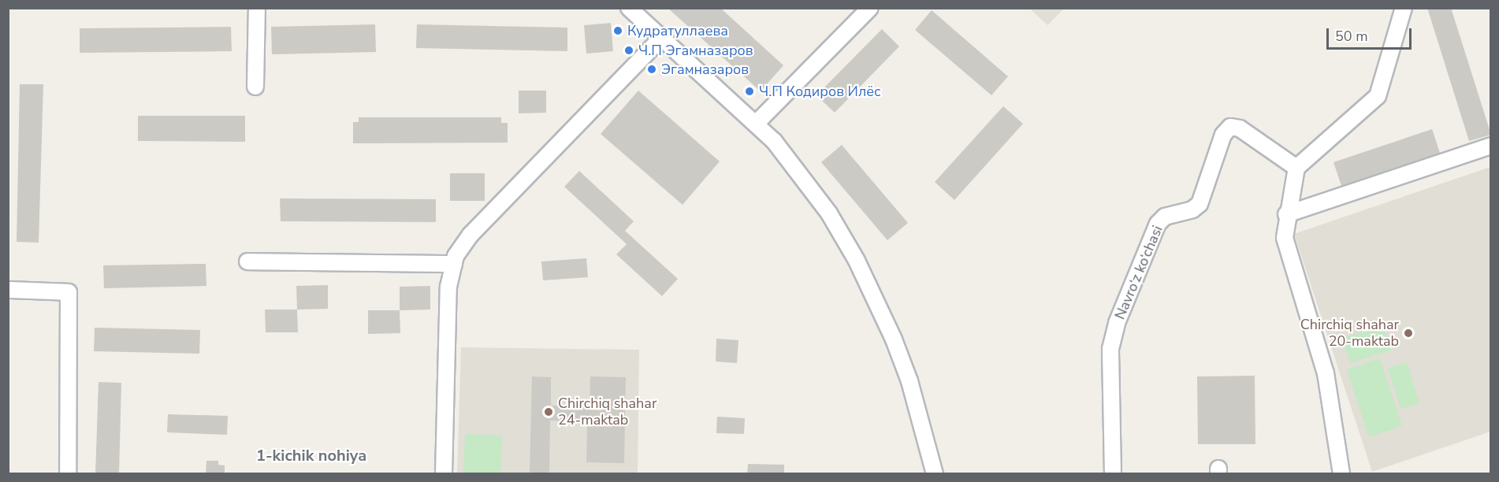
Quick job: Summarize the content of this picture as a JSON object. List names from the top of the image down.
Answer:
{
  "streets": {
    "street": ["Navro‘z ko‘chasi"]
  },
  "districts": ["1-kichik nohiya"],
  "places": [
    "Кудратуллаева",
    "Ч.П Эгамназаров",
    "Эгамназаров",
    "Ч.П Кодиров Илёс",
    "Chirchiq shahar 20-maktab",
    "Chirchiq shahar 24-maktab"
  ],
  "scale_bar": "50 m"
}
